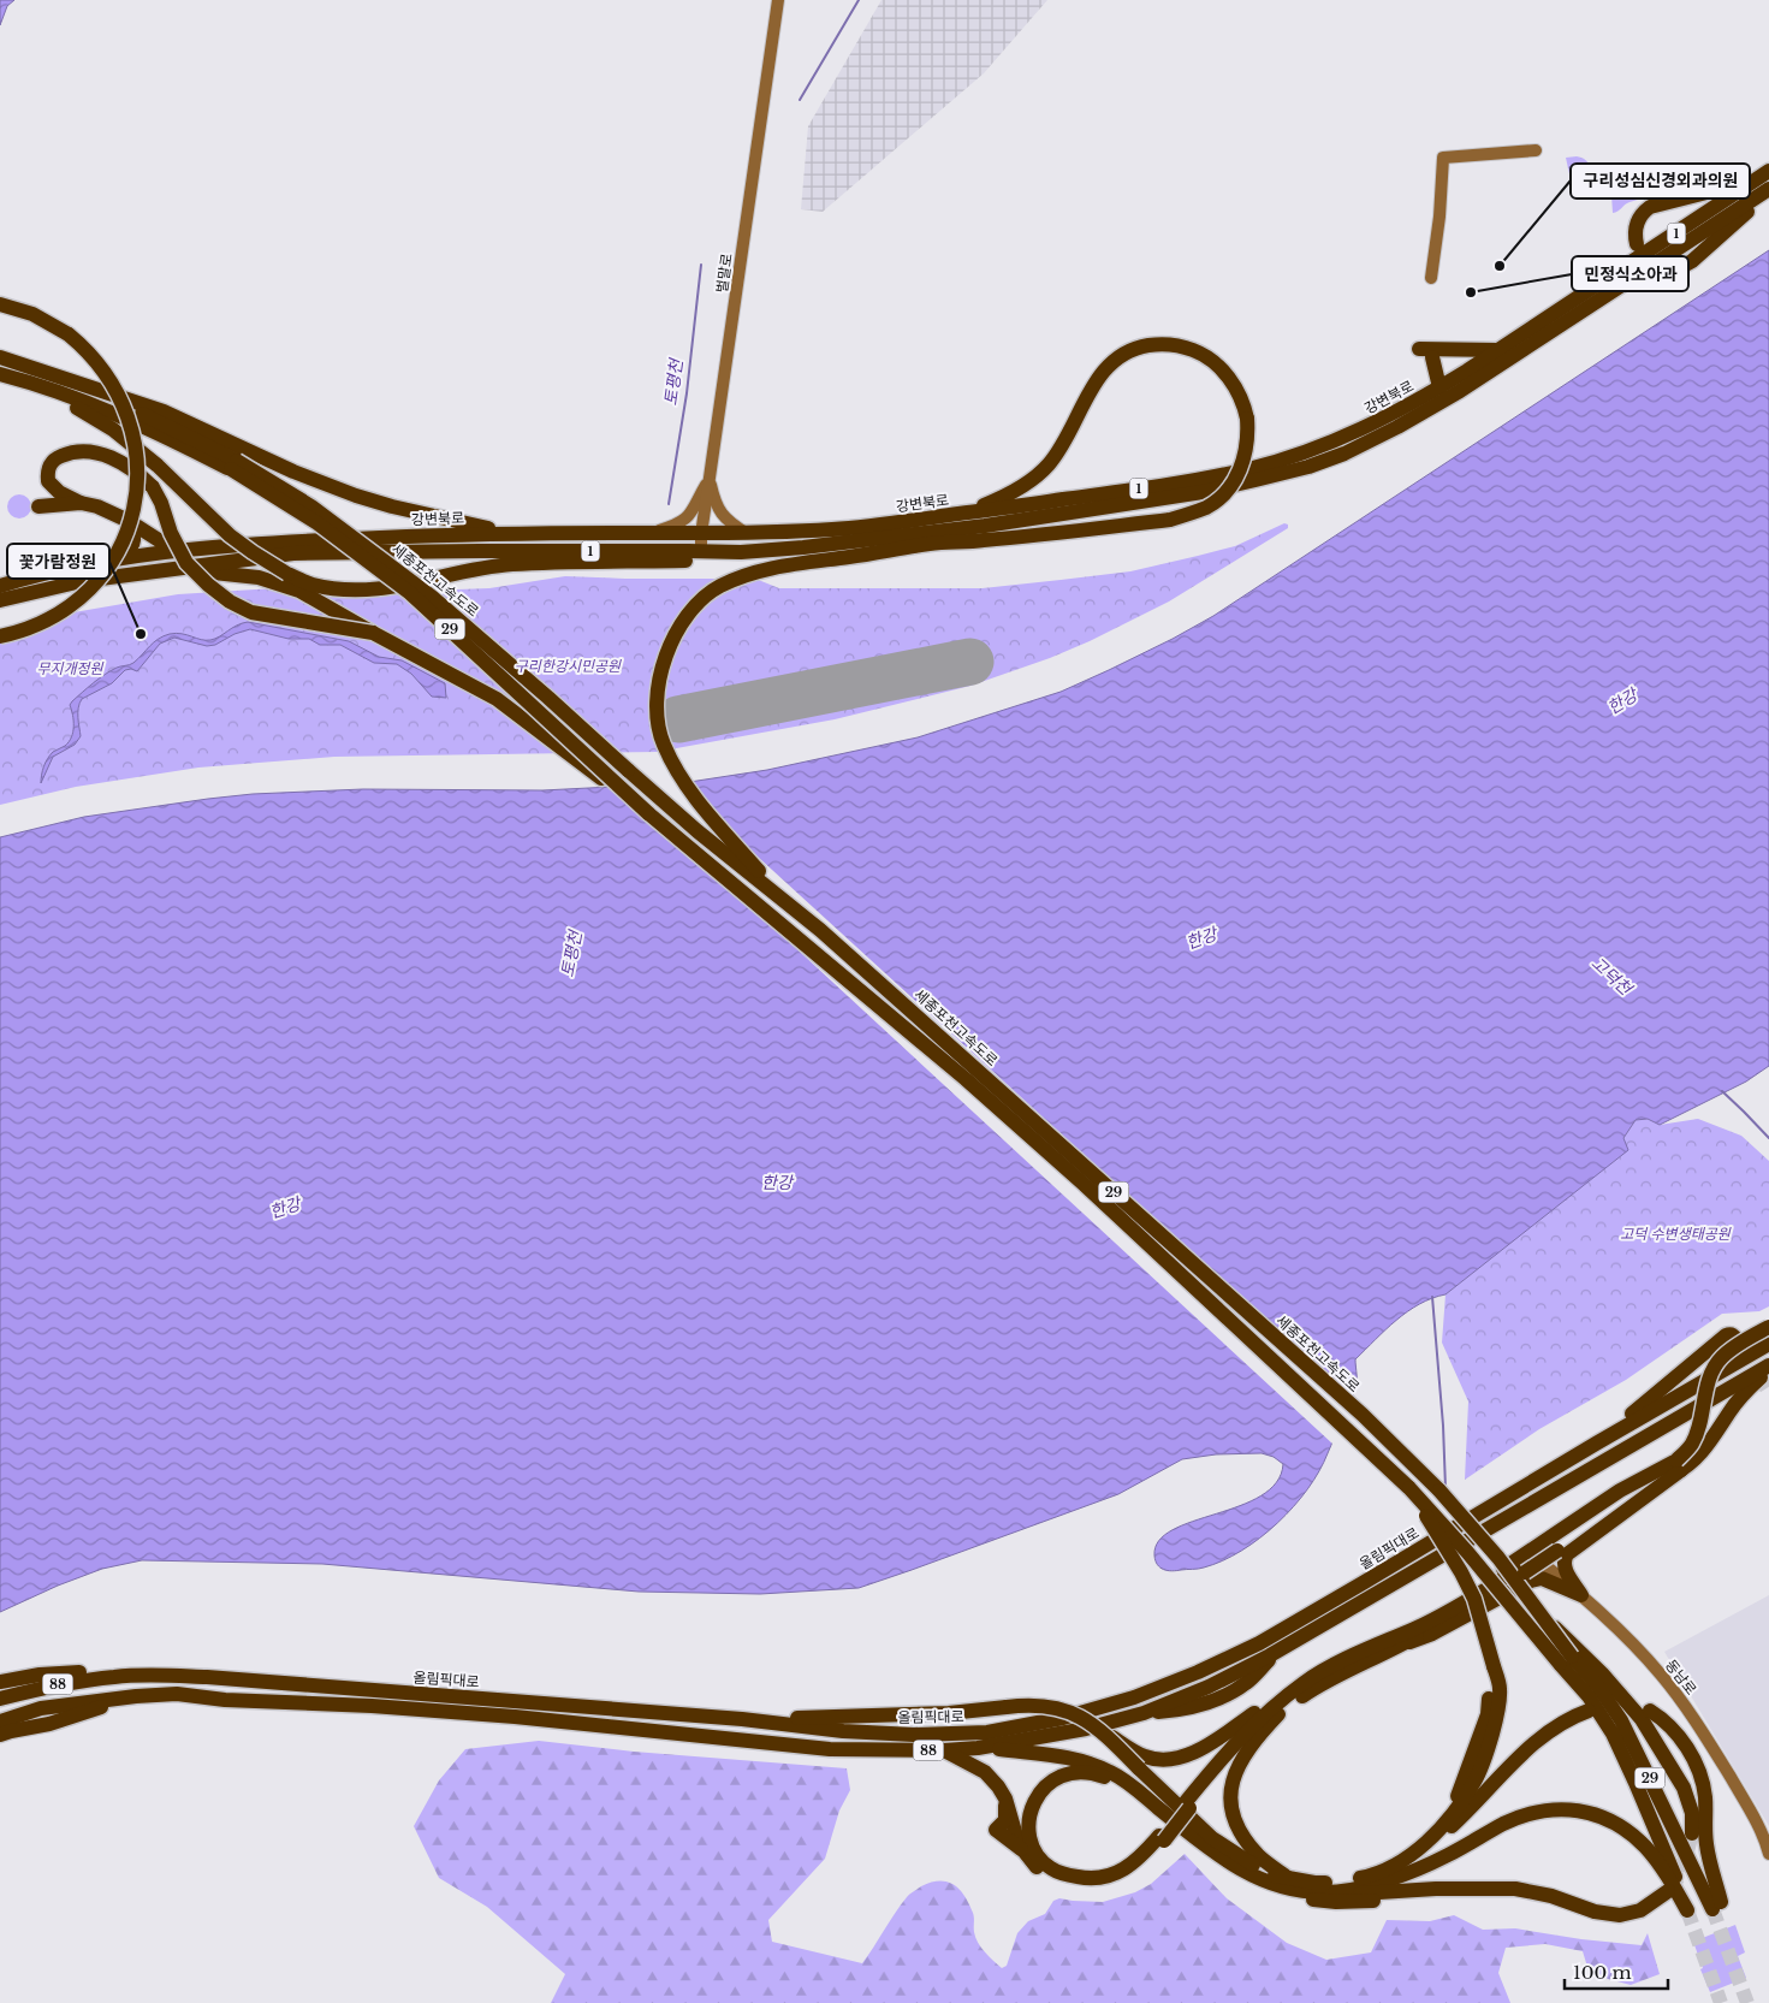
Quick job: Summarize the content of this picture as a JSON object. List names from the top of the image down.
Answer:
{
  "streets": {
    "highway": [
      "1",
      "강변북로",
      "세종포천고속도로",
      "29",
      "올림픽대로",
      "88"
    ],
    "street": ["벌말로", "동남로"]
  },
  "crossings": [
    ["1", "벌말로"],
    ["벌말로", "강변북로"]
  ],
  "water": ["토평천", "한강", "고덕천"],
  "parks": ["구리한강시민공원", "무지개정원", "고덕 수변생태공원"],
  "places": ["구리성심신경외과의원", "민정식소아과", "꽃가람정원"],
  "scale_bar": "100 m"
}
